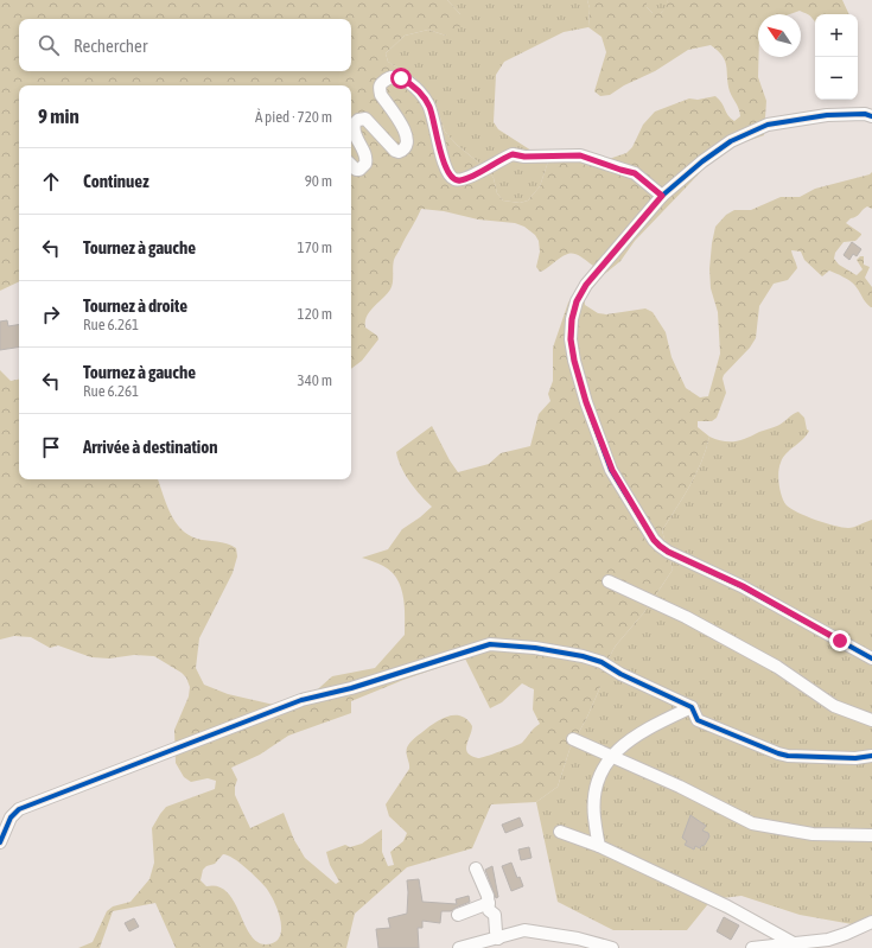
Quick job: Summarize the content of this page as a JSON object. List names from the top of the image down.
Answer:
{
  "north": "top left",
  "page": {
    "map_buttons": ["+", "−"],
    "search": "Rechercher",
    "heading": ["9 min", "À pied · 720 m"],
    "list": [
      ["Continuez", "90 m"],
      ["Tournez à gauche", "170 m"],
      ["Tournez à droite", "Rue 6.261", "120 m"],
      ["Tournez à gauche", "Rue 6.261", "340 m"],
      "Arrivée à destination"
    ]
  }
}
